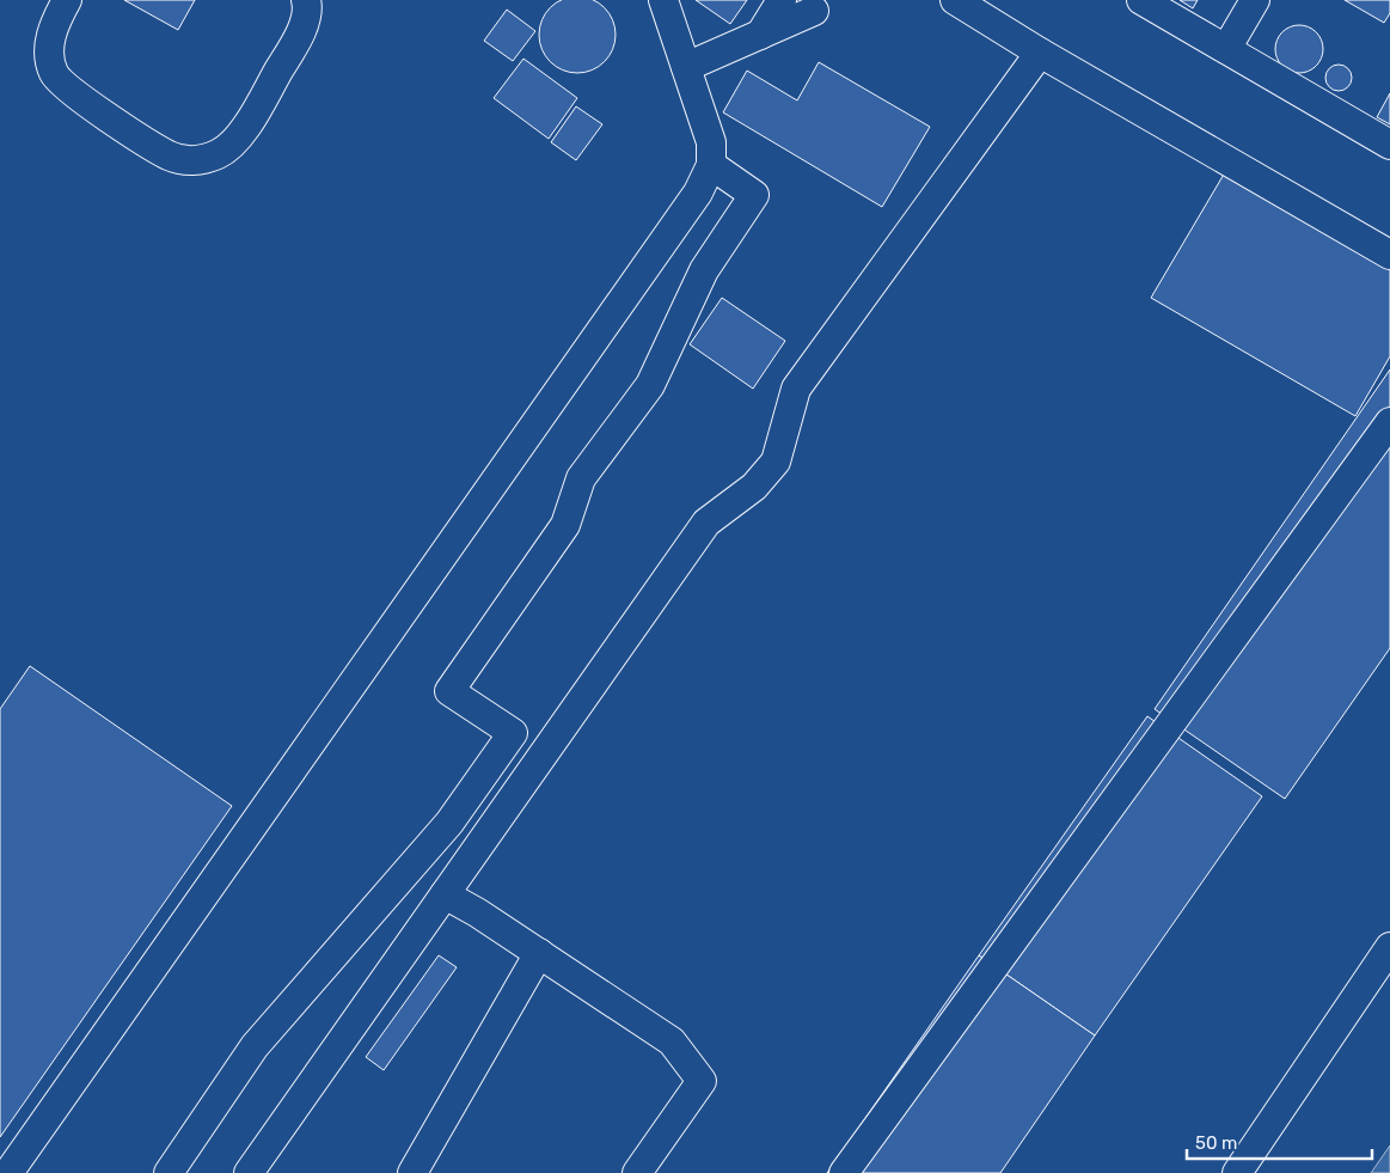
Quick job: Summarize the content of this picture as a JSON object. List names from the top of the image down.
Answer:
{
  "scale_bar": "50 m"
}
